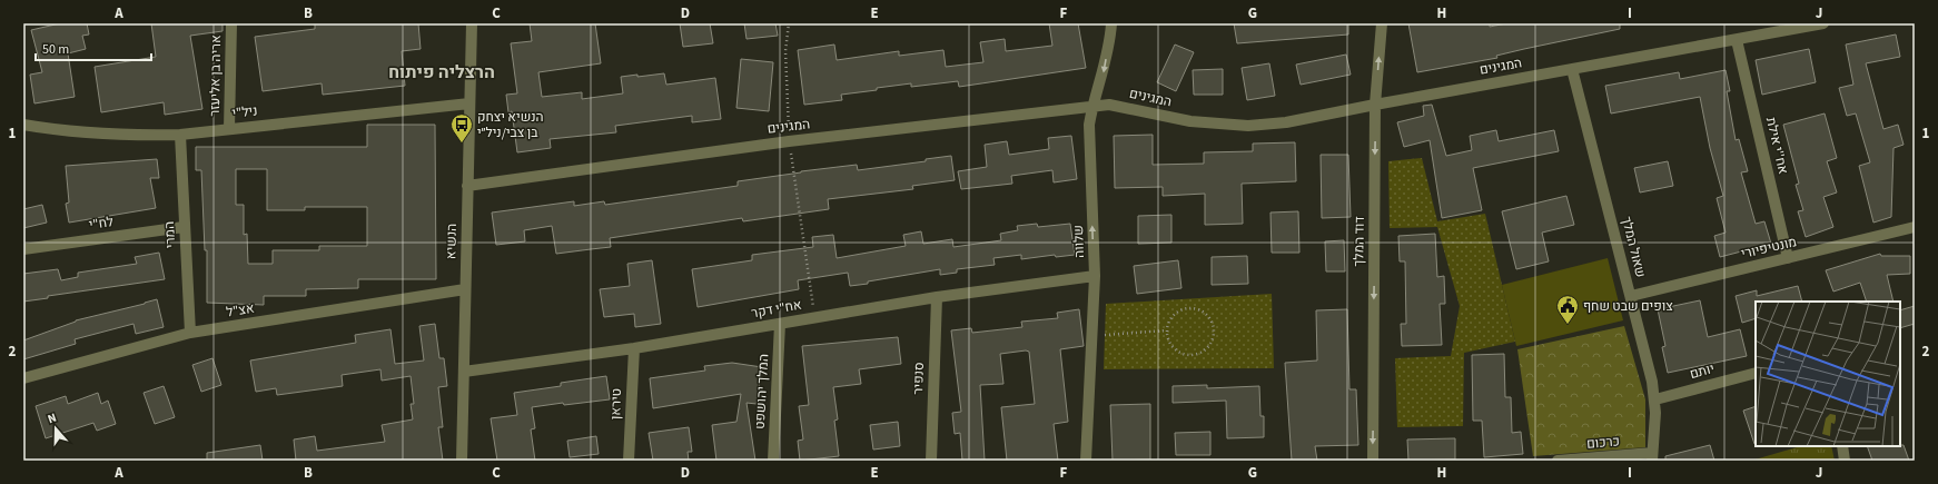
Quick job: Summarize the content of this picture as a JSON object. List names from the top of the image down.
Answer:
{
  "streets": {
    "street": [
      "המגינים",
      "אריה בן אליעזר",
      "ניל\"י",
      "אח''י אילת",
      "לח\"י",
      "המרי",
      "הנשיא",
      "שלווה",
      "דוד המלך",
      "שאול המלך",
      "מונטיפיורי",
      "אח\"י דקר",
      "אצ\"ל",
      "יותם",
      "סנפיר",
      "המלך יהושפט",
      "טיראן",
      "כרכום"
    ]
  },
  "crossings": [
    ["המגינים", "אח''י אילת"],
    ["המגינים", "הנשיא"],
    ["המגינים", "שלווה"],
    ["המגינים", "דוד המלך"],
    ["המגינים", "שאול המלך"],
    ["אריה בן אליעזר", "ניל\"י"],
    ["ניל\"י", "המרי"],
    ["ניל\"י", "הנשיא"],
    ["אח''י אילת", "מונטיפיורי"],
    ["לח\"י", "המרי"],
    ["המרי", "אצ\"ל"],
    ["הנשיא", "אח\"י דקר"],
    ["הנשיא", "אצ\"ל"],
    ["שלווה", "אח\"י דקר"],
    ["שאול המלך", "מונטיפיורי"],
    ["שאול המלך", "יותם"],
    ["שאול המלך", "כרכום"],
    ["אח\"י דקר", "סנפיר"],
    ["אח\"י דקר", "המלך יהושפט"],
    ["אח\"י דקר", "טיראן"]
  ],
  "districts": ["הרצליה פיתוח"],
  "places": {
    "bus stop": ["הנשיא יצחק בן צבי/ניל״י"],
    "public building": ["צופים שבט שחף"]
  },
  "scale_bar": "50 m",
  "north": "top",
  "grid": {
    "columns": [
      "A",
      "B",
      "C",
      "D",
      "E",
      "F",
      "G",
      "H",
      "I",
      "J"
    ],
    "rows": ["1", "2"]
  }
}
